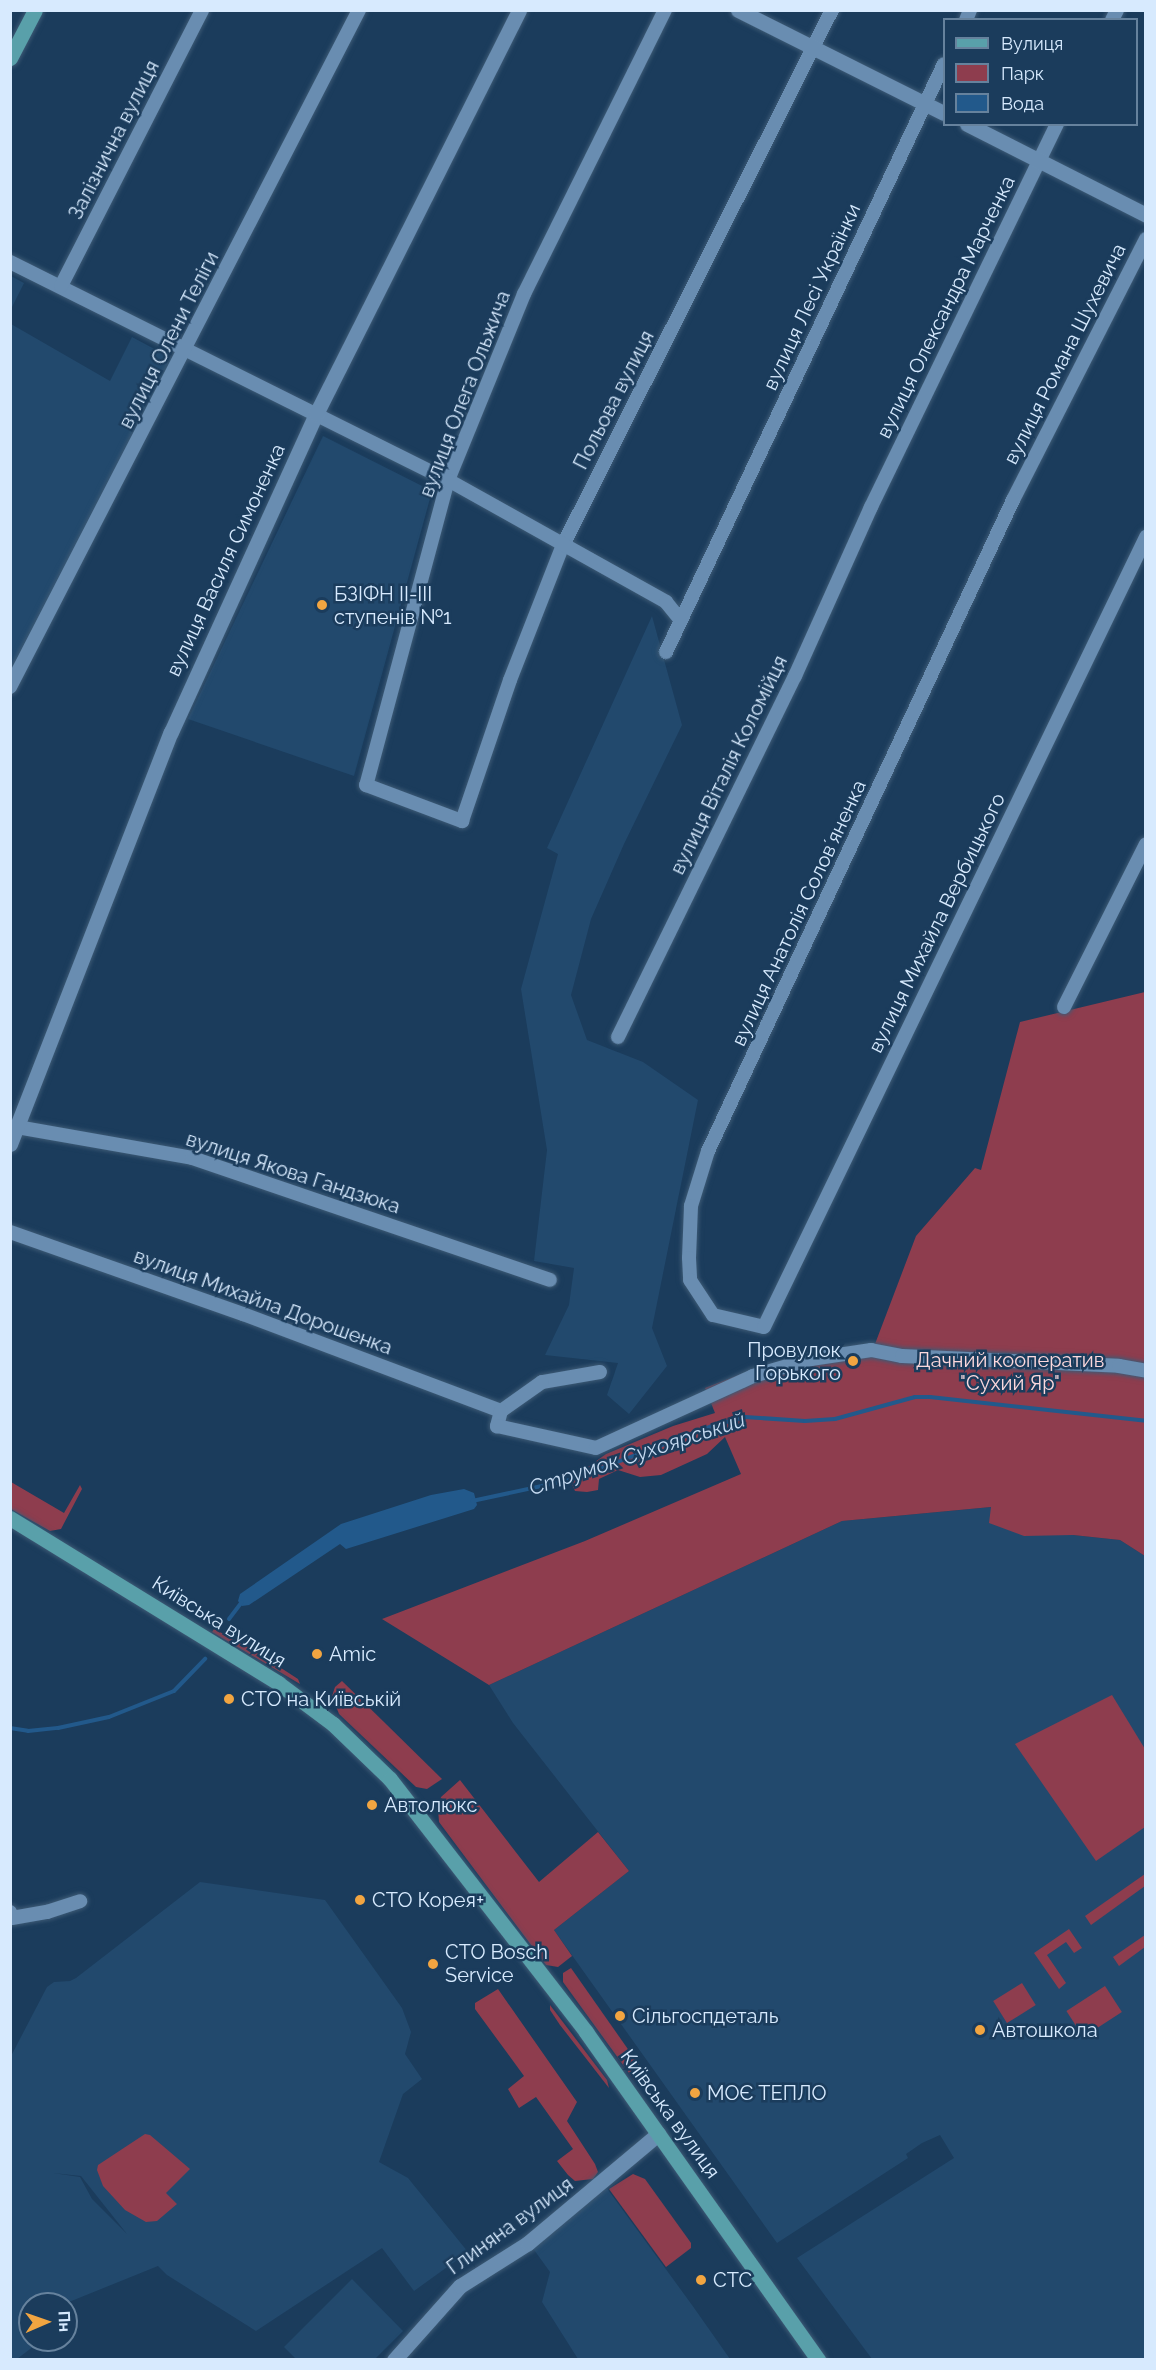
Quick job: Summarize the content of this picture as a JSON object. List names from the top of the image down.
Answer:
{
  "streets": {
    "main road": ["Київська вулиця"],
    "street": [
      "Залізнична вулиця",
      "вулиця Лесі Українки",
      "вулиця Олександра Марченка",
      "вулиця Олени Теліги",
      "вулиця Романа Шухевича",
      "вулиця Олега Ольжича",
      "Польова вулиця",
      "вулиця Василя Симоненка",
      "вулиця Віталія Коломійця",
      "вулиця Анатолія Соловʼяненка",
      "вулиця Михайла Вербицького",
      "вулиця Якова Гандзюка",
      "вулиця Михайла Дорошенка",
      "Глиняна вулиця"
    ]
  },
  "crossings": [
    ["вулиця Олександра Марченка", "вулиця Віталія Коломійця"],
    ["вулиця Романа Шухевича", "вулиця Анатолія Соловʼяненка"],
    ["вулиця Олега Ольжича", "Польова вулиця"],
    ["вулиця Василя Симоненка", "вулиця Якова Гандзюка"],
    ["вулиця Анатолія Соловʼяненка", "вулиця Михайла Вербицького"],
    ["Київська вулиця", "Глиняна вулиця"]
  ],
  "water": ["Струмок Сухоярський"],
  "parks": ["Дачний кооператив \"Сухий Яр\""],
  "places": [
    "БЗІФН ІІ-ІІІ ступенів №1",
    "Провулок Горького",
    "Amic",
    "СТО на Київській",
    "Автолюкс",
    "СТО Корея+",
    "СТО Bosch Service",
    "Сільгоспдеталь",
    "Автошкола",
    "МОЄ ТЕПЛО",
    "СТС"
  ],
  "legend": ["Вулиця", "Парк", "Вода"],
  "north": "right"
}
